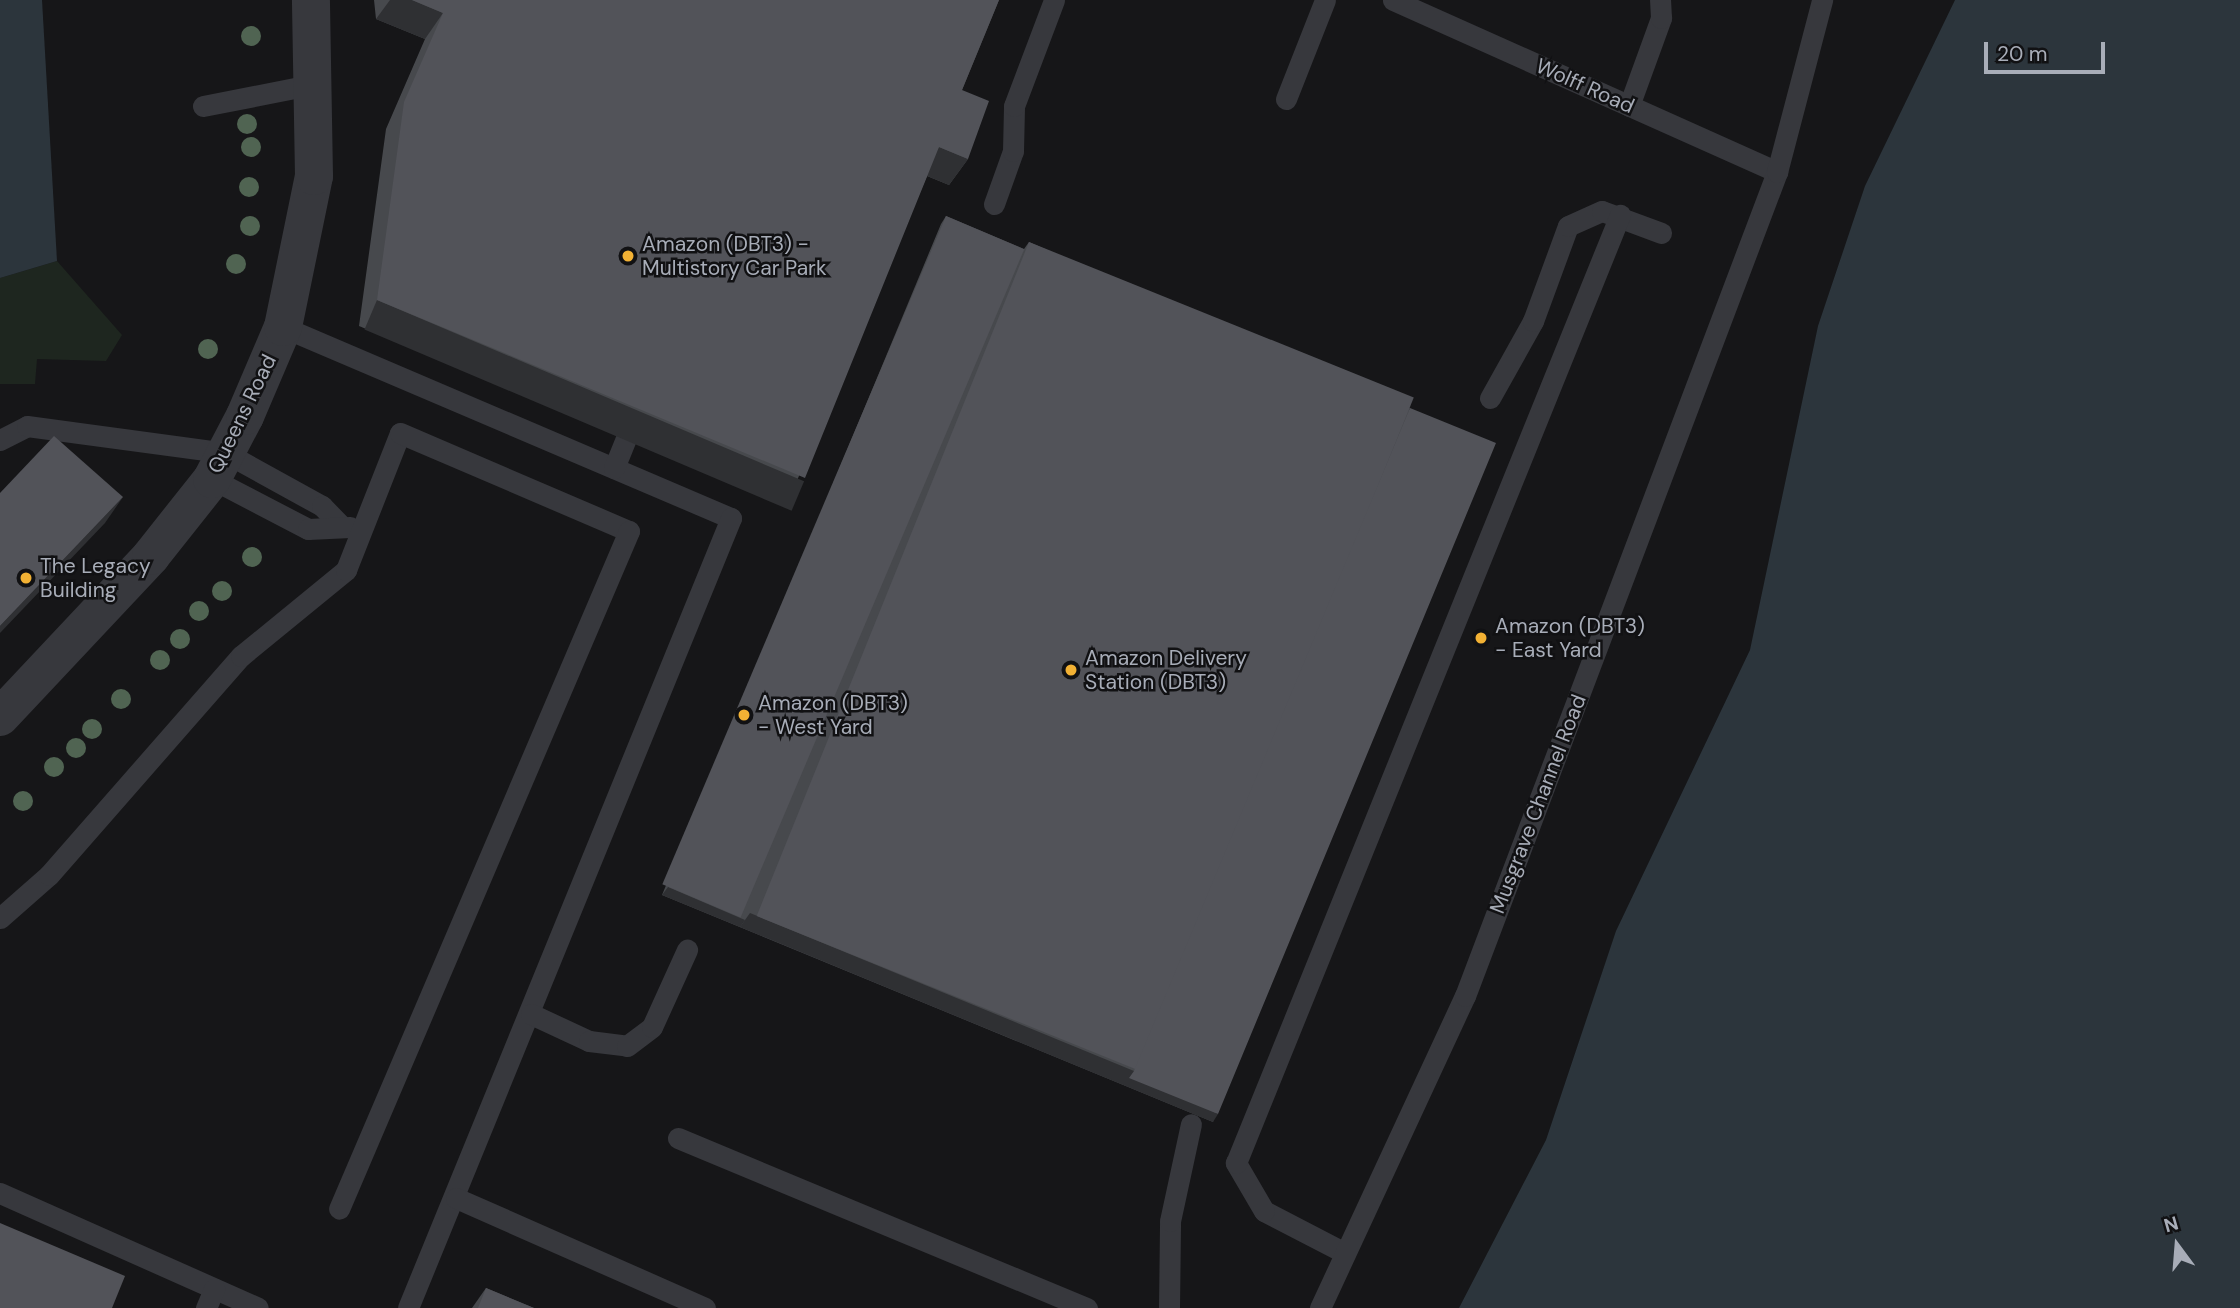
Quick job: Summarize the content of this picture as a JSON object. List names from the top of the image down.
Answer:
{
  "streets": {
    "street": ["Queens Road"],
    "lane": ["Wolff Road", "Musgrave Channel Road"]
  },
  "crossings": [
    ["Wolff Road", "Musgrave Channel Road"]
  ],
  "places": [
    "Amazon (DBT3) - Multistory Car Park",
    "The Legacy Building",
    "Amazon (DBT3) - East Yard",
    "Amazon Delivery Station (DBT3)",
    "Amazon (DBT3) - West Yard"
  ],
  "scale_bar": "20 m",
  "north": "top"
}
